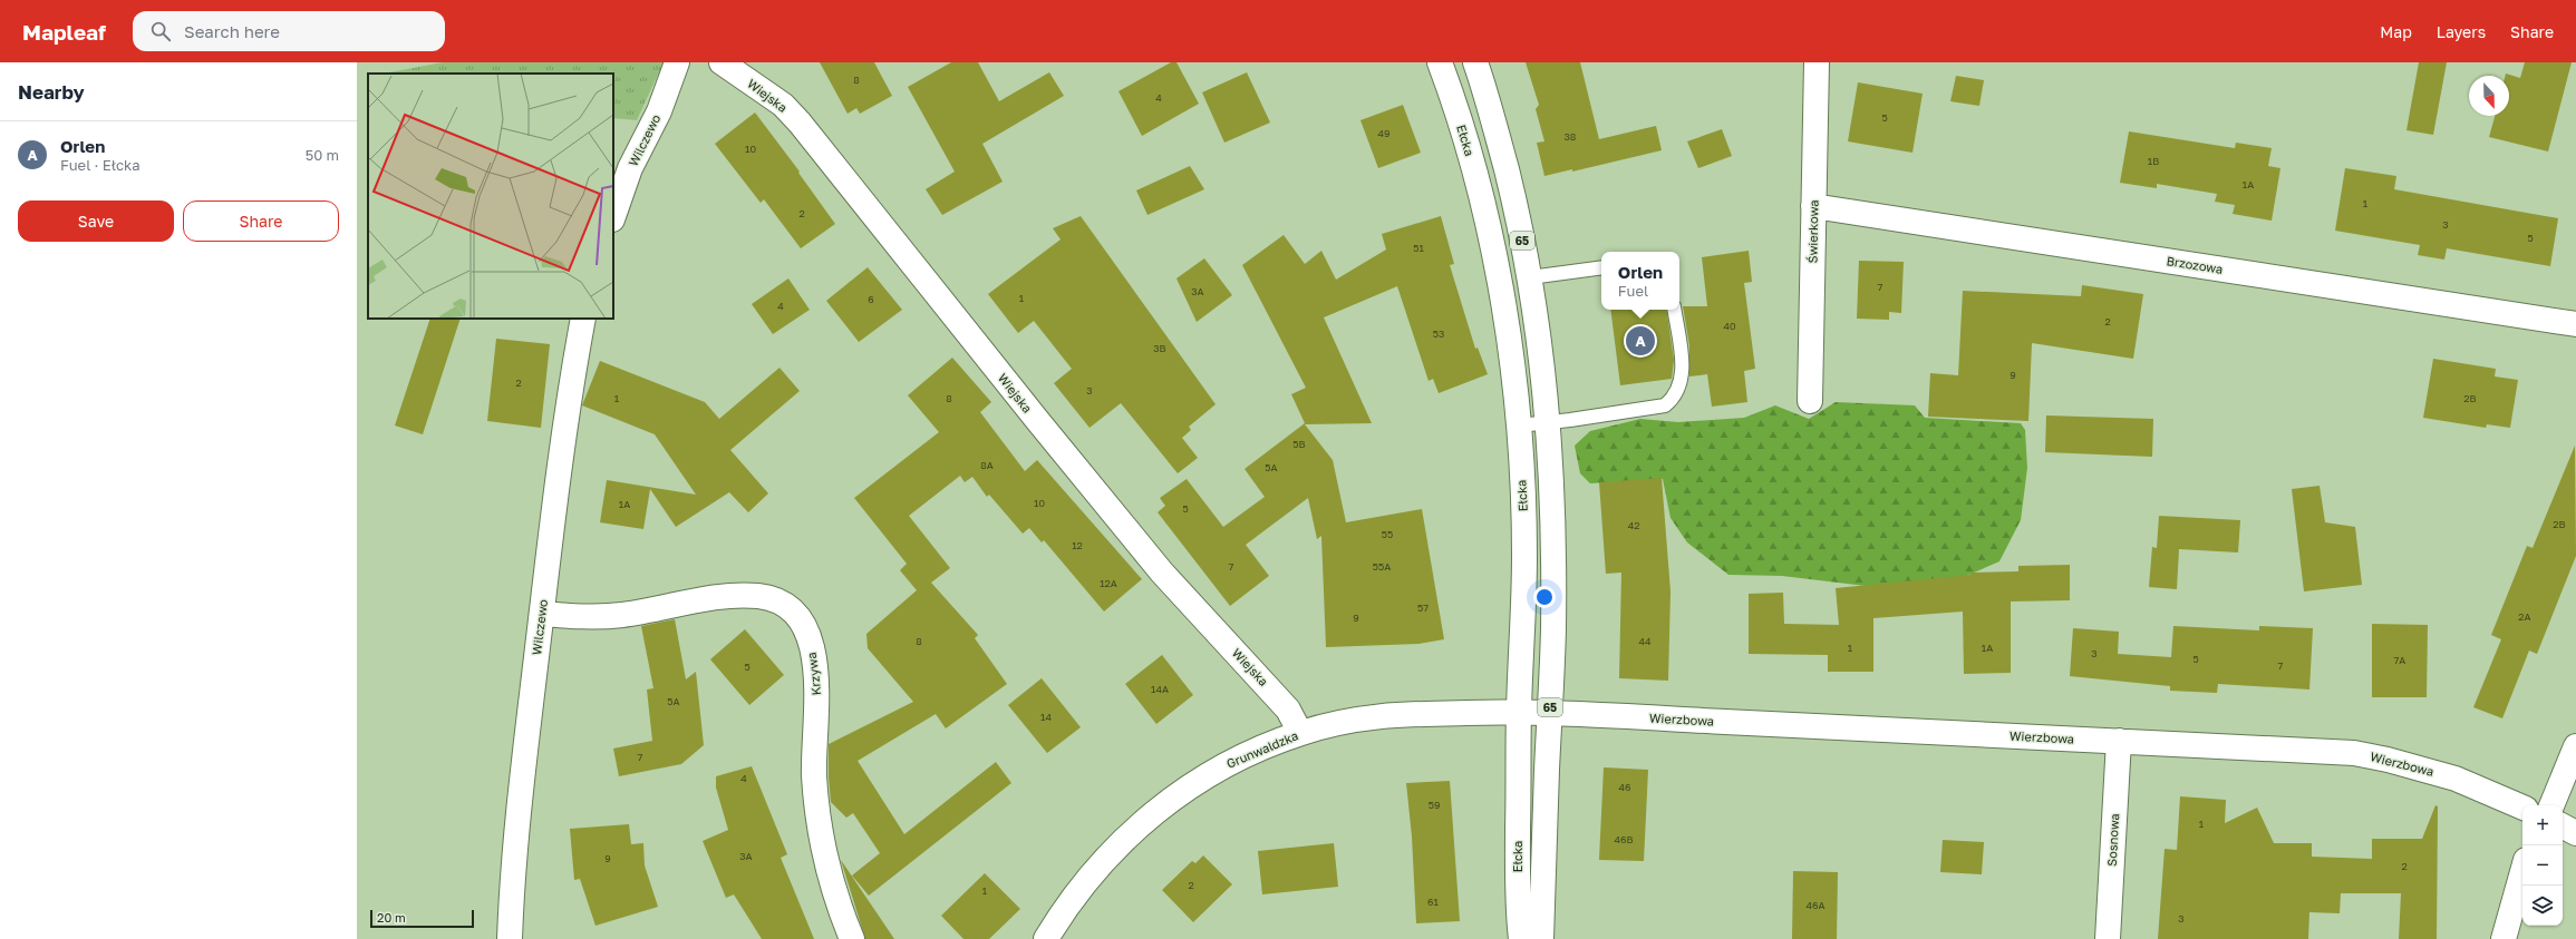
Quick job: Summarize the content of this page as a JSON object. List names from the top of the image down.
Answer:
{
  "streets": {
    "street": [
      "Wiejska",
      "Wilczewo",
      "Ełcka",
      "Świerkowa",
      "65",
      "Brzozowa",
      "Krzywa",
      "Wierzbowa",
      "Grunwaldzka",
      "Sosnowa"
    ]
  },
  "crossings": [
    ["Wiejska", "Grunwaldzka"],
    ["Wilczewo", "Krzywa"],
    ["Ełcka", "Grunwaldzka"],
    ["Świerkowa", "Brzozowa"],
    ["65", "Wierzbowa"],
    ["65", "Grunwaldzka"],
    ["Wierzbowa", "Grunwaldzka"],
    ["Wierzbowa", "Sosnowa"]
  ],
  "house_numbers": [
    "8",
    "4",
    "5",
    "49",
    "38",
    "10",
    "1B",
    "1A",
    "1",
    "2",
    "3",
    "5",
    "51",
    "7",
    "3A",
    "1",
    "6",
    "4",
    "2",
    "40",
    "53",
    "3B",
    "9",
    "2",
    "3",
    "1",
    "8",
    "2B",
    "5B",
    "8A",
    "5A",
    "10",
    "1A",
    "5",
    "2B",
    "42",
    "55",
    "12",
    "7",
    "55A",
    "12A",
    "57",
    "2A",
    "9",
    "8",
    "44",
    "1",
    "1A",
    "3",
    "5",
    "7A",
    "7",
    "5",
    "14A",
    "5A",
    "14",
    "7",
    "4",
    "46",
    "59",
    "1",
    "46B",
    "3A",
    "9",
    "2",
    "2",
    "1",
    "61",
    "46A",
    "3"
  ],
  "scale_bar": "20 m",
  "north": "bottom",
  "page": {
    "header": "Mapleaf",
    "search": "Search here",
    "nav": ["Map", "Layers", "Share"],
    "heading": "Nearby",
    "list": [
      {
        "mark": "A",
        "name": "Orlen",
        "note": "Fuel · Ełcka",
        "value": "50 m"
      }
    ],
    "buttons": ["Save", "Share"],
    "popup": ["Orlen", "Fuel"],
    "pins": "A",
    "map_buttons": ["+", "−"],
    "scale": "20 m"
  }
}
